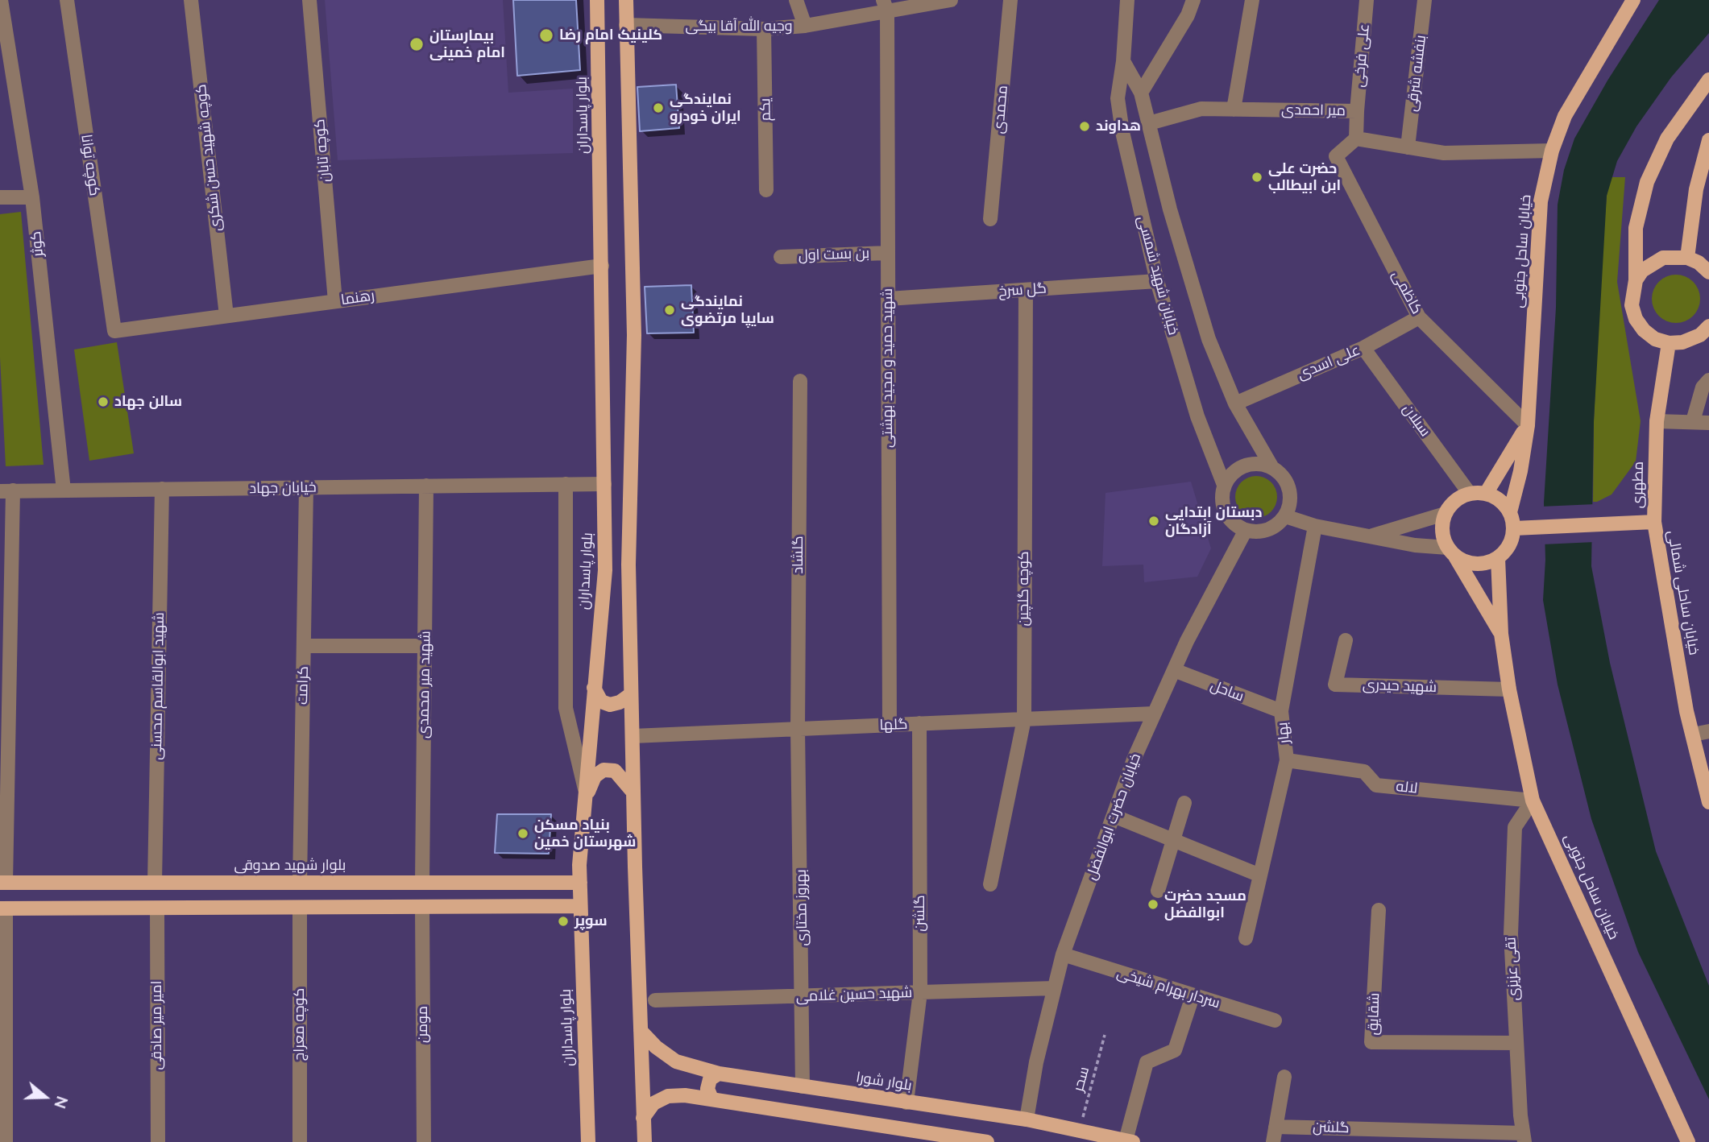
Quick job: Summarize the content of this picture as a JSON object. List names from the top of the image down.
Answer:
{
  "streets": {
    "main road": [
      "بلوار پاسداران",
      "خیابان ساحل جنوبی",
      "مطهری",
      "خیابان ساحلی شمالی",
      "بلوار شهید صدوقی",
      "بلوار شورا"
    ],
    "street": [
      "وجیه الله آقا بیگی",
      "علی فرخی",
      "بنفشه شرقی",
      "یکم",
      "محمدی",
      "میر احمدی",
      "کوچه تابان",
      "کوچه شهید حسن شکری",
      "کوچه توانا",
      "کوثر",
      "بن بست اول",
      "خیابان شهید شمسی",
      "گل سرخ",
      "کاظمی",
      "رهنما",
      "علی اسدی",
      "شهید حمید و مجید بهشتی",
      "سبلان",
      "خیابان جهاد",
      "گلشاد",
      "کوچه گلچین",
      "شهید میر محمدی",
      "کرامت",
      "شهید ابوالقاسم محسنی",
      "شهید حیدری",
      "ساحل",
      "گلها",
      "بهار",
      "لاله",
      "خیابان حضرت ابوالفضل",
      "بهروز مختاری",
      "گلشن",
      "تقی عزیزی",
      "سردار بهرام شیخی",
      "شهید حسین غلامی",
      "شقایق",
      "کوچه معراج",
      "مومن",
      "امیر میر صادقی"
    ],
    "path": ["سحر"]
  },
  "crossings": [
    ["وجیه الله آقا بیگی", "یکم"],
    ["وجیه الله آقا بیگی", "شهید حمید و مجید بهشتی"],
    ["علی فرخی", "میر احمدی"],
    ["میر احمدی", "خیابان شهید شمسی"],
    ["میر احمدی", "کاظمی"],
    ["بلوار پاسداران", "رهنما"],
    ["بلوار پاسداران", "خیابان جهاد"],
    ["بلوار پاسداران", "بلوار شهید صدوقی"],
    ["کوچه تابان", "رهنما"],
    ["کوچه شهید حسن شکری", "رهنما"],
    ["کوچه توانا", "رهنما"],
    ["کوثر", "خیابان جهاد"],
    ["خیابان ساحل جنوبی", "کاظمی"],
    ["خیابان ساحل جنوبی", "سبلان"],
    ["خیابان ساحل جنوبی", "مطهری"],
    ["خیابان ساحل جنوبی", "شهید حیدری"],
    ["خیابان ساحل جنوبی", "لاله"],
    ["خیابان ساحل جنوبی", "تقی عزیزی"],
    ["بن بست اول", "شهید حمید و مجید بهشتی"],
    ["خیابان شهید شمسی", "گل سرخ"],
    ["خیابان شهید شمسی", "علی اسدی"],
    ["خیابان شهید شمسی", "خیابان حضرت ابوالفضل"],
    ["گل سرخ", "شهید حمید و مجید بهشتی"],
    ["گل سرخ", "کوچه گلچین"],
    ["کاظمی", "علی اسدی"],
    ["علی اسدی", "سبلان"],
    ["شهید حمید و مجید بهشتی", "گلها"],
    ["سبلان", "مطهری"],
    ["مطهری", "خیابان ساحلی شمالی"],
    ["خیابان جهاد", "شهید میر محمدی"],
    ["خیابان جهاد", "کرامت"],
    ["خیابان جهاد", "شهید ابوالقاسم محسنی"],
    ["گلشاد", "گلها"],
    ["گلشاد", "بهروز مختاری"],
    ["کوچه گلچین", "گلها"],
    ["شهید میر محمدی", "بلوار شهید صدوقی"],
    ["کرامت", "بلوار شهید صدوقی"],
    ["شهید ابوالقاسم محسنی", "بلوار شهید صدوقی"],
    ["ساحل", "بهار"],
    ["ساحل", "خیابان حضرت ابوالفضل"],
    ["گلها", "خیابان حضرت ابوالفضل"],
    ["گلها", "بهروز مختاری"],
    ["گلها", "گلشن"],
    ["بهار", "لاله"],
    ["لاله", "تقی عزیزی"],
    ["خیابان حضرت ابوالفضل", "سردار بهرام شیخی"],
    ["خیابان حضرت ابوالفضل", "شهید حسین غلامی"],
    ["خیابان حضرت ابوالفضل", "بلوار شورا"],
    ["بهروز مختاری", "شهید حسین غلامی"],
    ["بهروز مختاری", "بلوار شورا"],
    ["گلشن", "تقی عزیزی"],
    ["گلشن", "شهید حسین غلامی"],
    ["گلشن", "بلوار شورا"],
    ["تقی عزیزی", "شقایق"],
    ["سحر", "بلوار شورا"]
  ],
  "places": [
    "کلینیک امام رضا",
    "بیمارستان امام خمینی",
    "نمایندگی ایران خودرو",
    "هداوند",
    "حضرت علی ابن ابیطالب",
    "نمایندگی سایپا مرتضوی",
    "سالن جهاد",
    "دبستان ابتدایی آزادگان",
    "بنیاد مسکن شهرستان خمین",
    "مسجد حضرت ابوالفضل",
    "سوپر"
  ],
  "north": "right"
}
